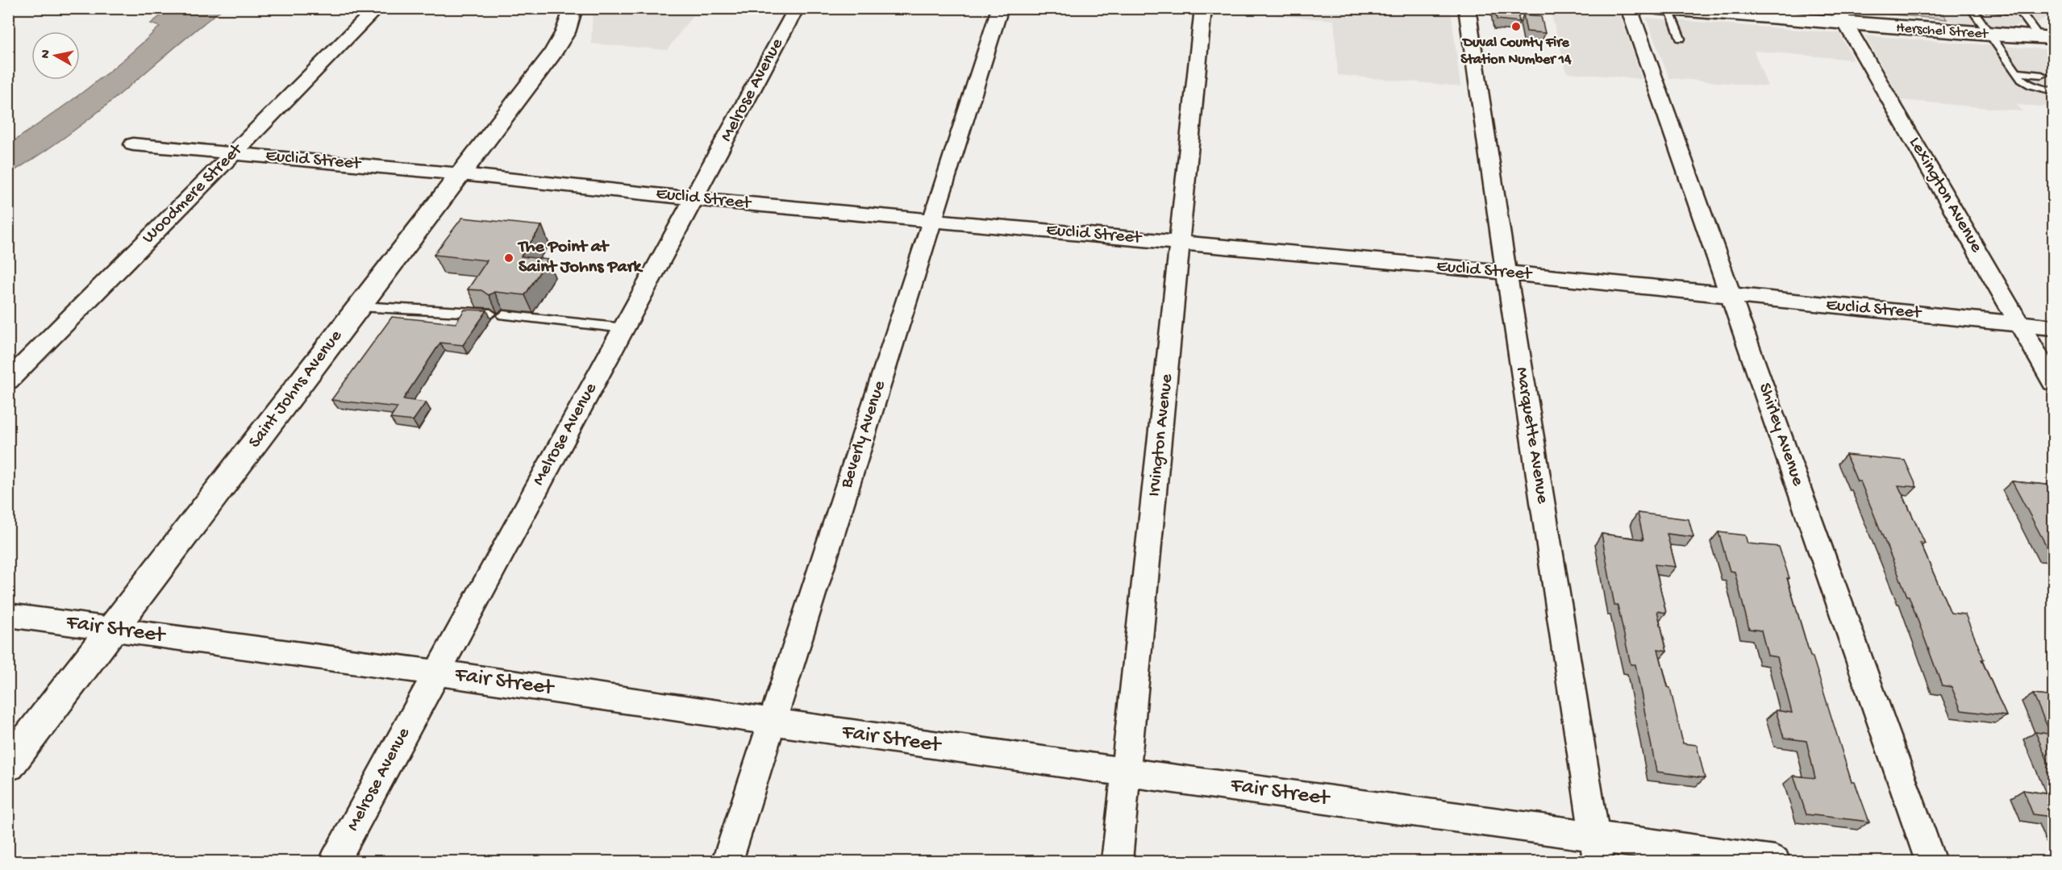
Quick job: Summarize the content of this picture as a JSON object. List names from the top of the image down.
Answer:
{
  "streets": {
    "street": [
      "Herschel Street",
      "Melrose Avenue",
      "Euclid Street",
      "Woodmere Street",
      "Lexington Avenue",
      "Saint Johns Avenue",
      "Beverly Avenue",
      "Shirley Avenue",
      "Irvington Avenue",
      "Marquette Avenue",
      "Fair Street"
    ]
  },
  "crossings": [
    ["Herschel Street", "Lexington Avenue"],
    ["Melrose Avenue", "Euclid Street"],
    ["Melrose Avenue", "Fair Street"],
    ["Euclid Street", "Woodmere Street"],
    ["Euclid Street", "Lexington Avenue"],
    ["Euclid Street", "Saint Johns Avenue"],
    ["Euclid Street", "Beverly Avenue"],
    ["Euclid Street", "Shirley Avenue"],
    ["Euclid Street", "Irvington Avenue"],
    ["Euclid Street", "Marquette Avenue"],
    ["Saint Johns Avenue", "Fair Street"],
    ["Beverly Avenue", "Fair Street"],
    ["Irvington Avenue", "Fair Street"],
    ["Marquette Avenue", "Fair Street"]
  ],
  "places": ["Duval County Fire Station Number 14", "The Point at Saint Johns Park"],
  "north": "left"
}
